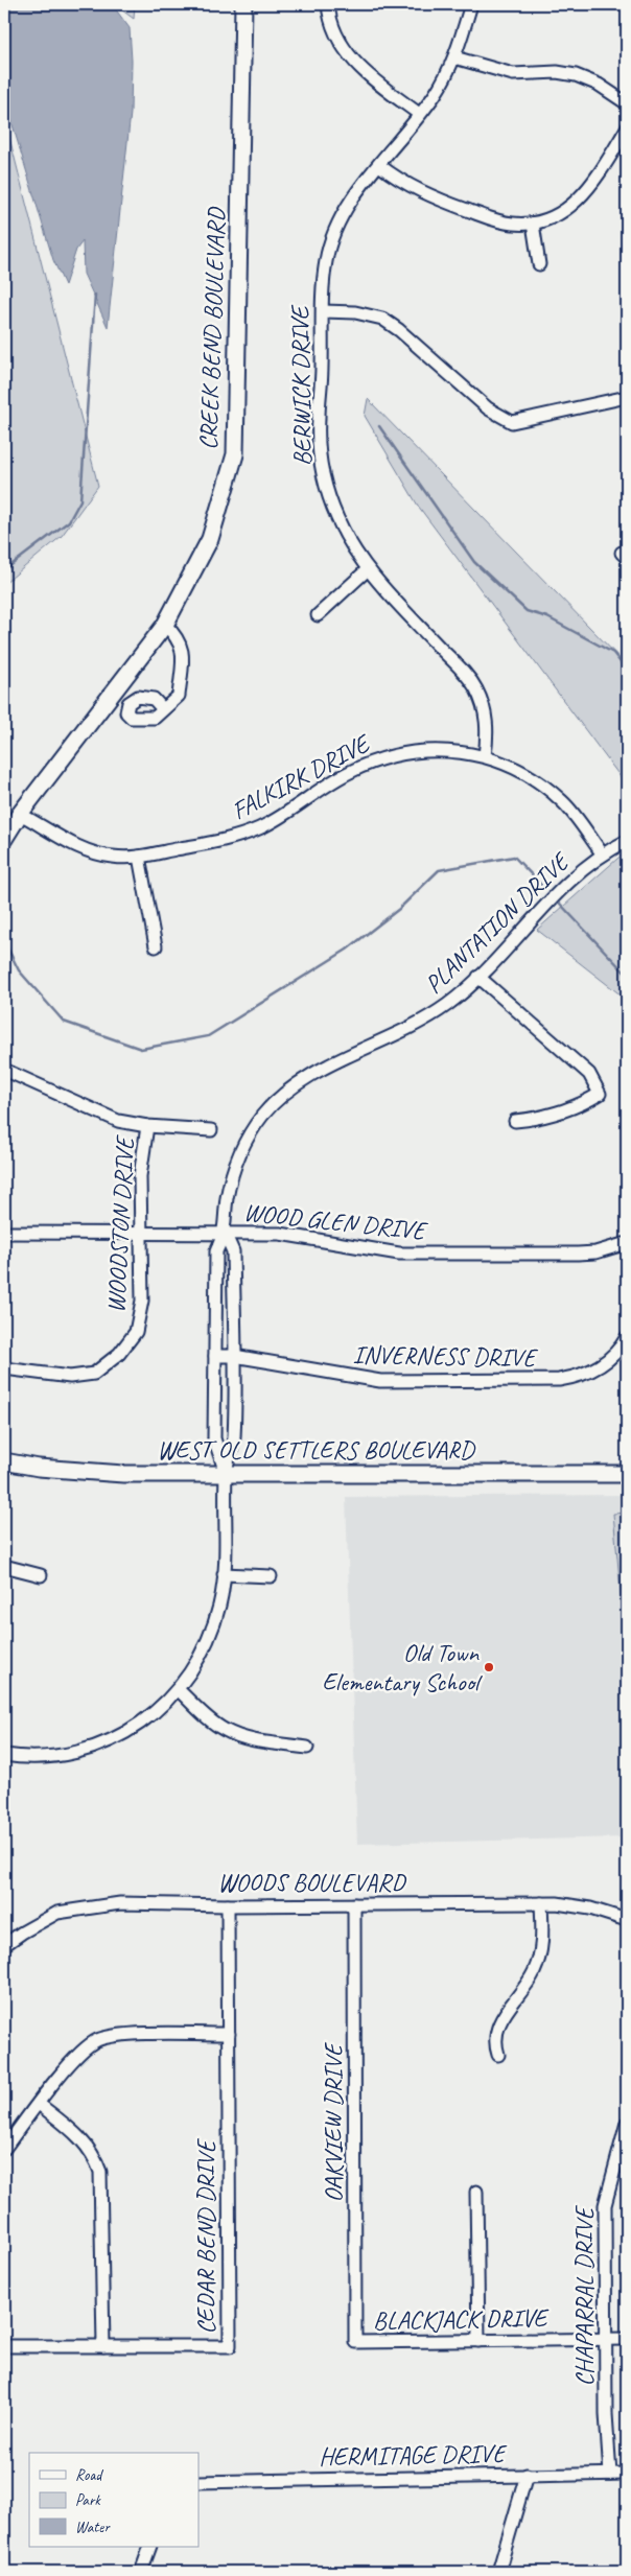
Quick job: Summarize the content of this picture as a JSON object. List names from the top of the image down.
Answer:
{
  "streets": {
    "street": [
      "CREEK BEND BOULEVARD",
      "BERWICK DRIVE",
      "FALKIRK DRIVE",
      "PLANTATION DRIVE",
      "WOOD GLEN DRIVE",
      "WOODSTON DRIVE",
      "INVERNESS DRIVE",
      "WEST OLD SETTLERS BOULEVARD",
      "WOODS BOULEVARD",
      "OAKVIEW DRIVE",
      "CEDAR BEND DRIVE",
      "CHAPARRAL DRIVE",
      "BLACKJACK DRIVE",
      "HERMITAGE DRIVE"
    ]
  },
  "crossings": [
    ["CREEK BEND BOULEVARD", "FALKIRK DRIVE"],
    ["BERWICK DRIVE", "FALKIRK DRIVE"],
    ["FALKIRK DRIVE", "PLANTATION DRIVE"],
    ["PLANTATION DRIVE", "WOOD GLEN DRIVE"],
    ["PLANTATION DRIVE", "INVERNESS DRIVE"],
    ["PLANTATION DRIVE", "WEST OLD SETTLERS BOULEVARD"],
    ["WOOD GLEN DRIVE", "WOODSTON DRIVE"],
    ["WOODS BOULEVARD", "OAKVIEW DRIVE"],
    ["WOODS BOULEVARD", "CEDAR BEND DRIVE"],
    ["OAKVIEW DRIVE", "BLACKJACK DRIVE"],
    ["CHAPARRAL DRIVE", "BLACKJACK DRIVE"],
    ["CHAPARRAL DRIVE", "HERMITAGE DRIVE"]
  ],
  "places": ["Old Town Elementary School"],
  "legend": ["Road", "Park", "Water"]
}
